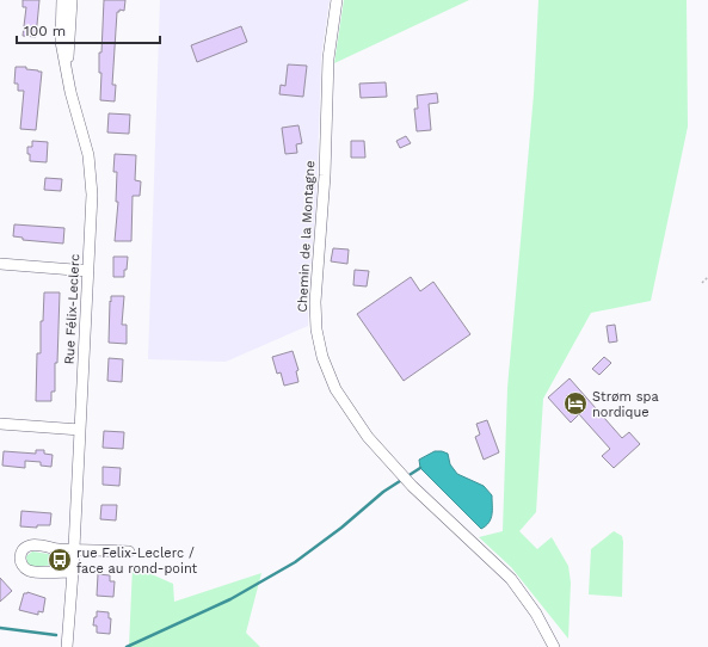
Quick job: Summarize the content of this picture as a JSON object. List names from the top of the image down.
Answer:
{
  "streets": {
    "street": ["Chemin de la Montagne", "Rue Félix-Leclerc"]
  },
  "places": {
    "hotel": ["Strøm spa nordique"],
    "bus stop": ["rue Felix-Leclerc / face au rond-point"]
  },
  "scale_bar": "100 m"
}
